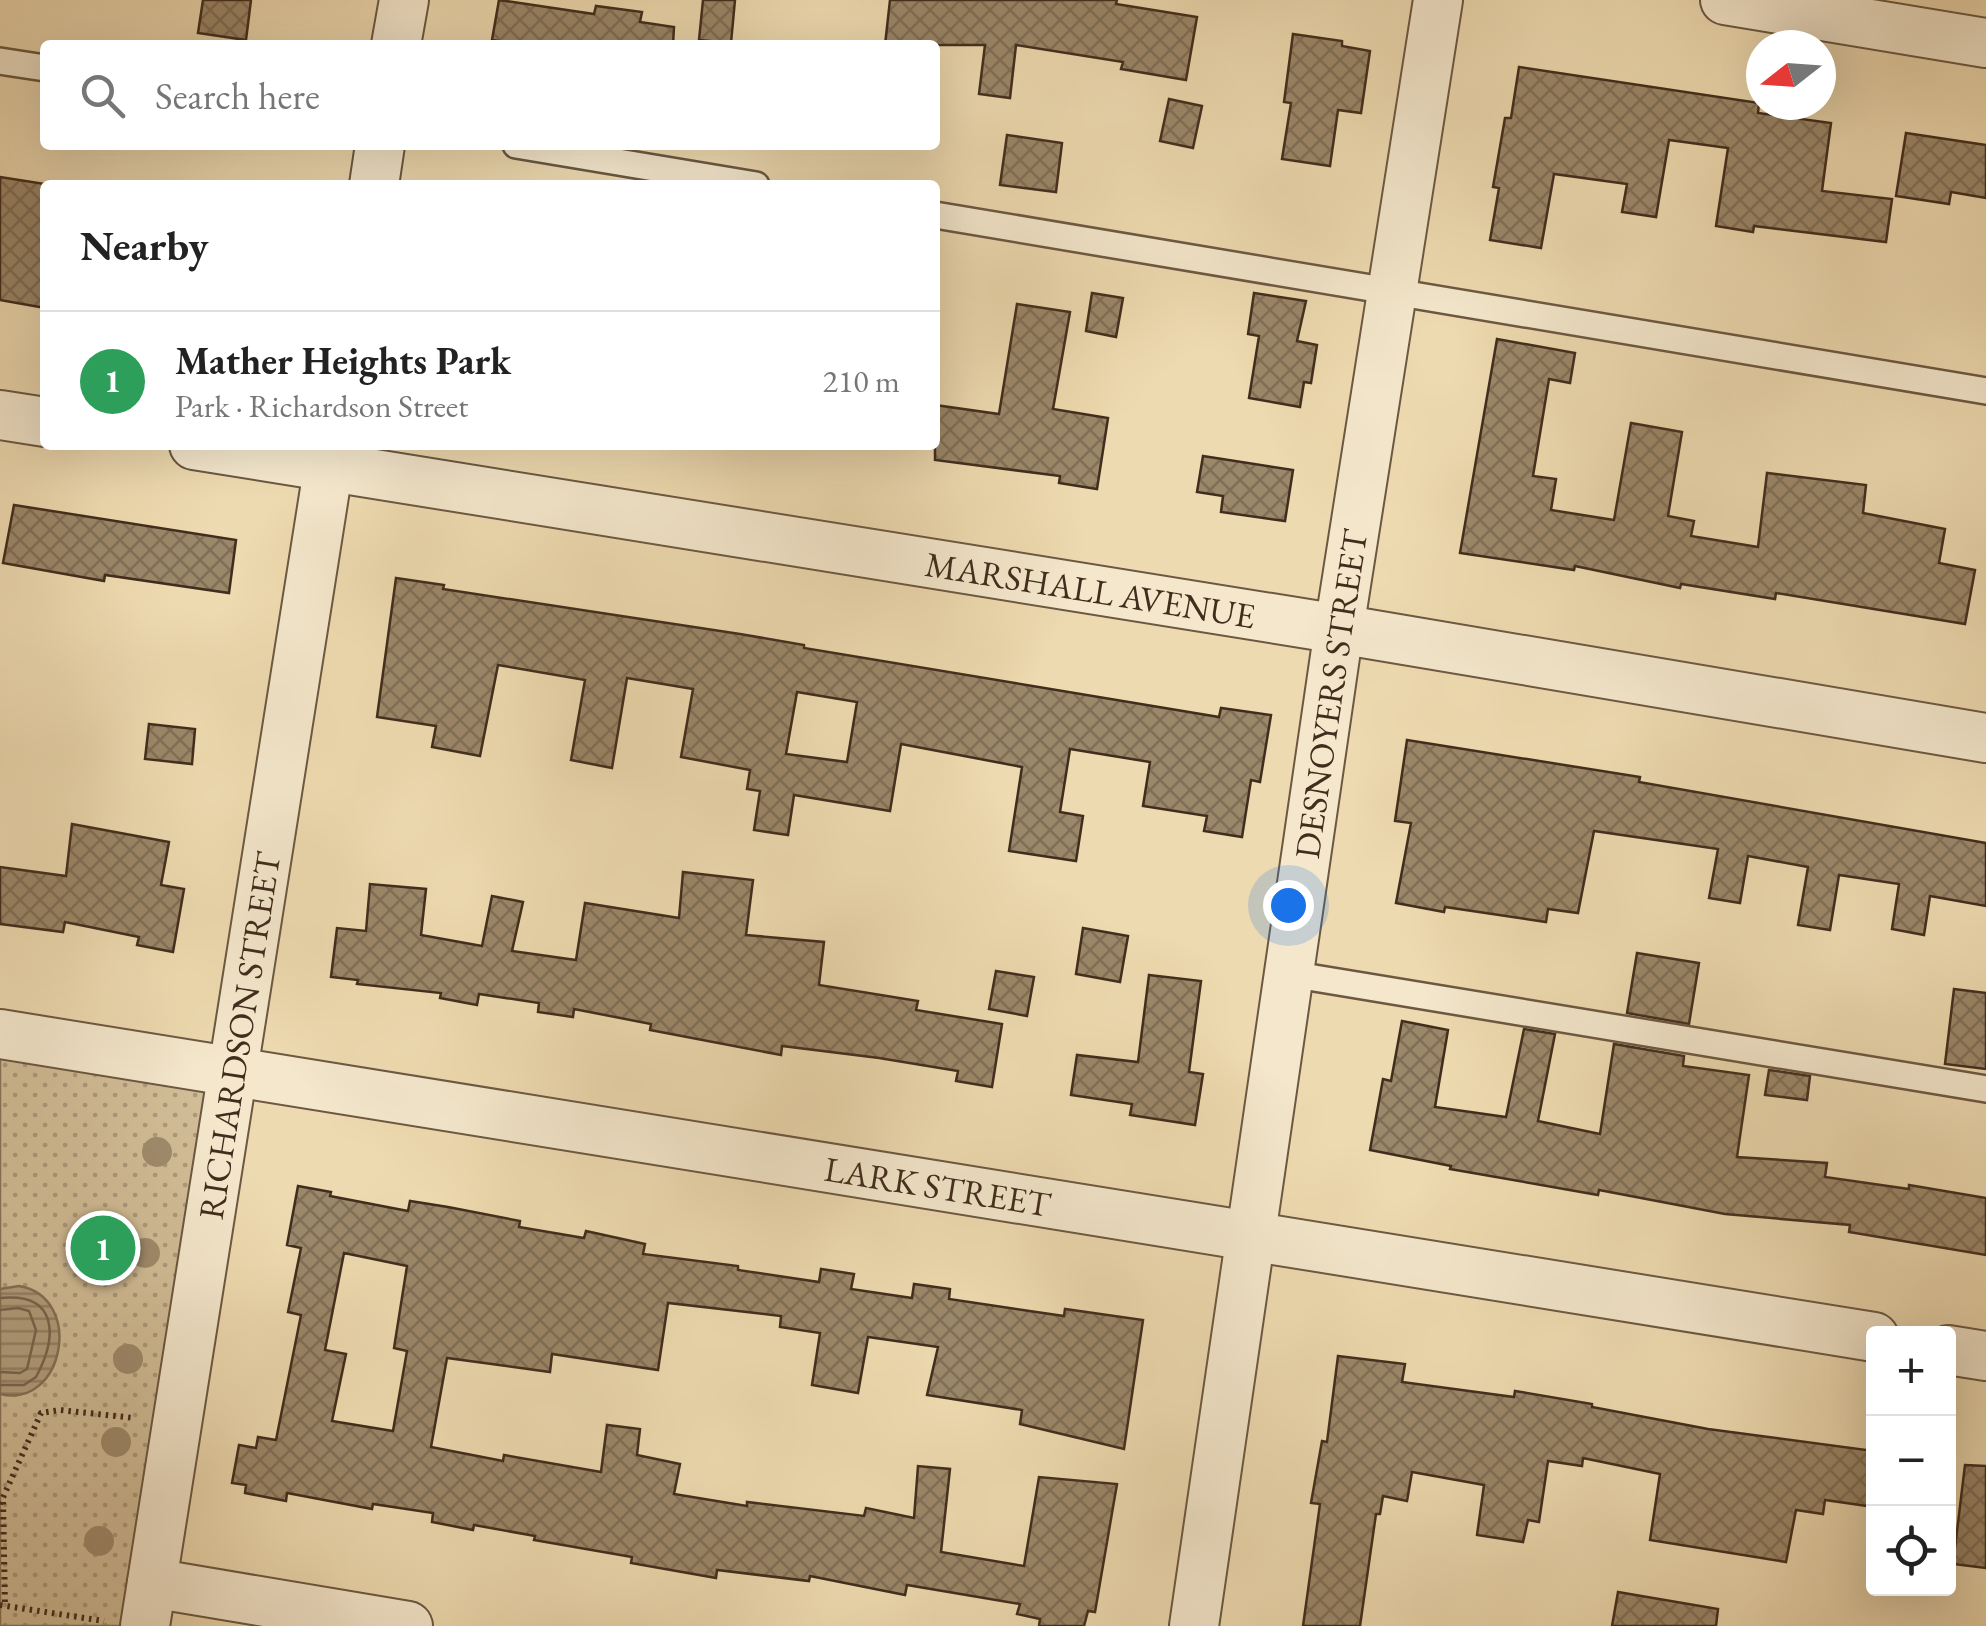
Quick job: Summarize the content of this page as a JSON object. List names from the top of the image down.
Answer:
{
  "streets": {
    "street": [
      "MARSHALL AVENUE",
      "DESNOYERS STREET",
      "RICHARDSON STREET",
      "LARK STREET"
    ]
  },
  "crossings": [
    ["MARSHALL AVENUE", "DESNOYERS STREET"],
    ["MARSHALL AVENUE", "RICHARDSON STREET"],
    ["DESNOYERS STREET", "LARK STREET"],
    ["RICHARDSON STREET", "LARK STREET"]
  ],
  "north": "left",
  "page": {
    "search": "Search here",
    "heading": "Nearby",
    "list": [
      {
        "mark": "1",
        "name": "Mather Heights Park",
        "note": "Park · Richardson Street",
        "value": "210 m"
      }
    ],
    "pins": "1",
    "map_buttons": ["+", "−"]
  }
}
